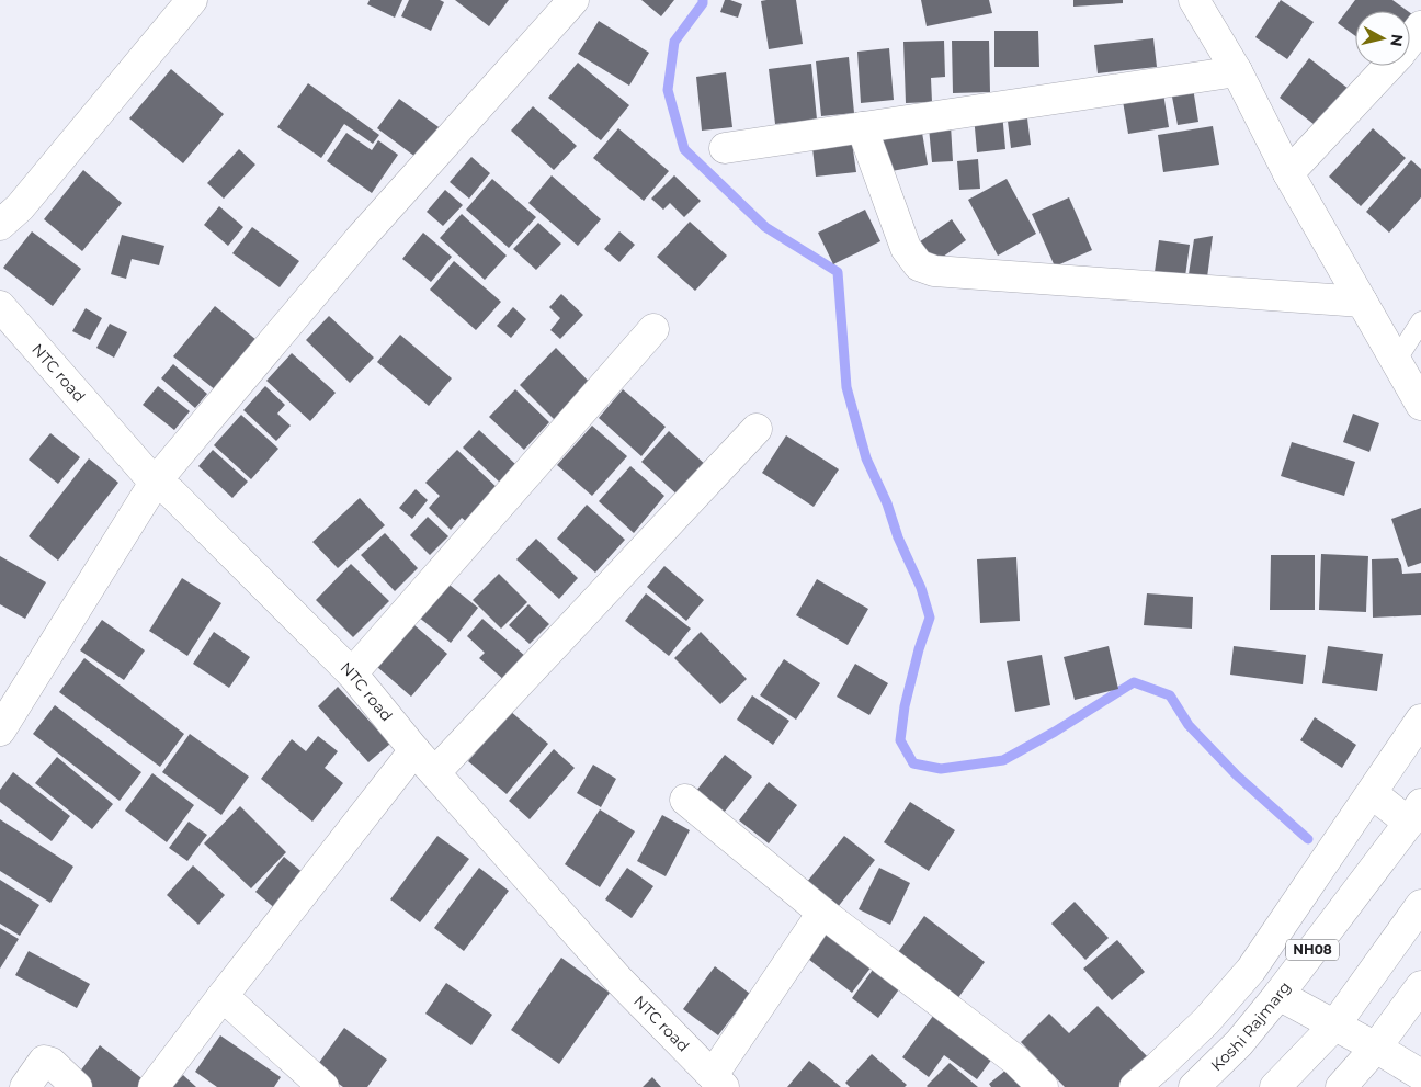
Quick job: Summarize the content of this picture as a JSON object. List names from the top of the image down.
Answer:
{
  "streets": {
    "street": ["NTC road", "NH08", "Koshi Rajmarg"]
  },
  "north": "right"
}
